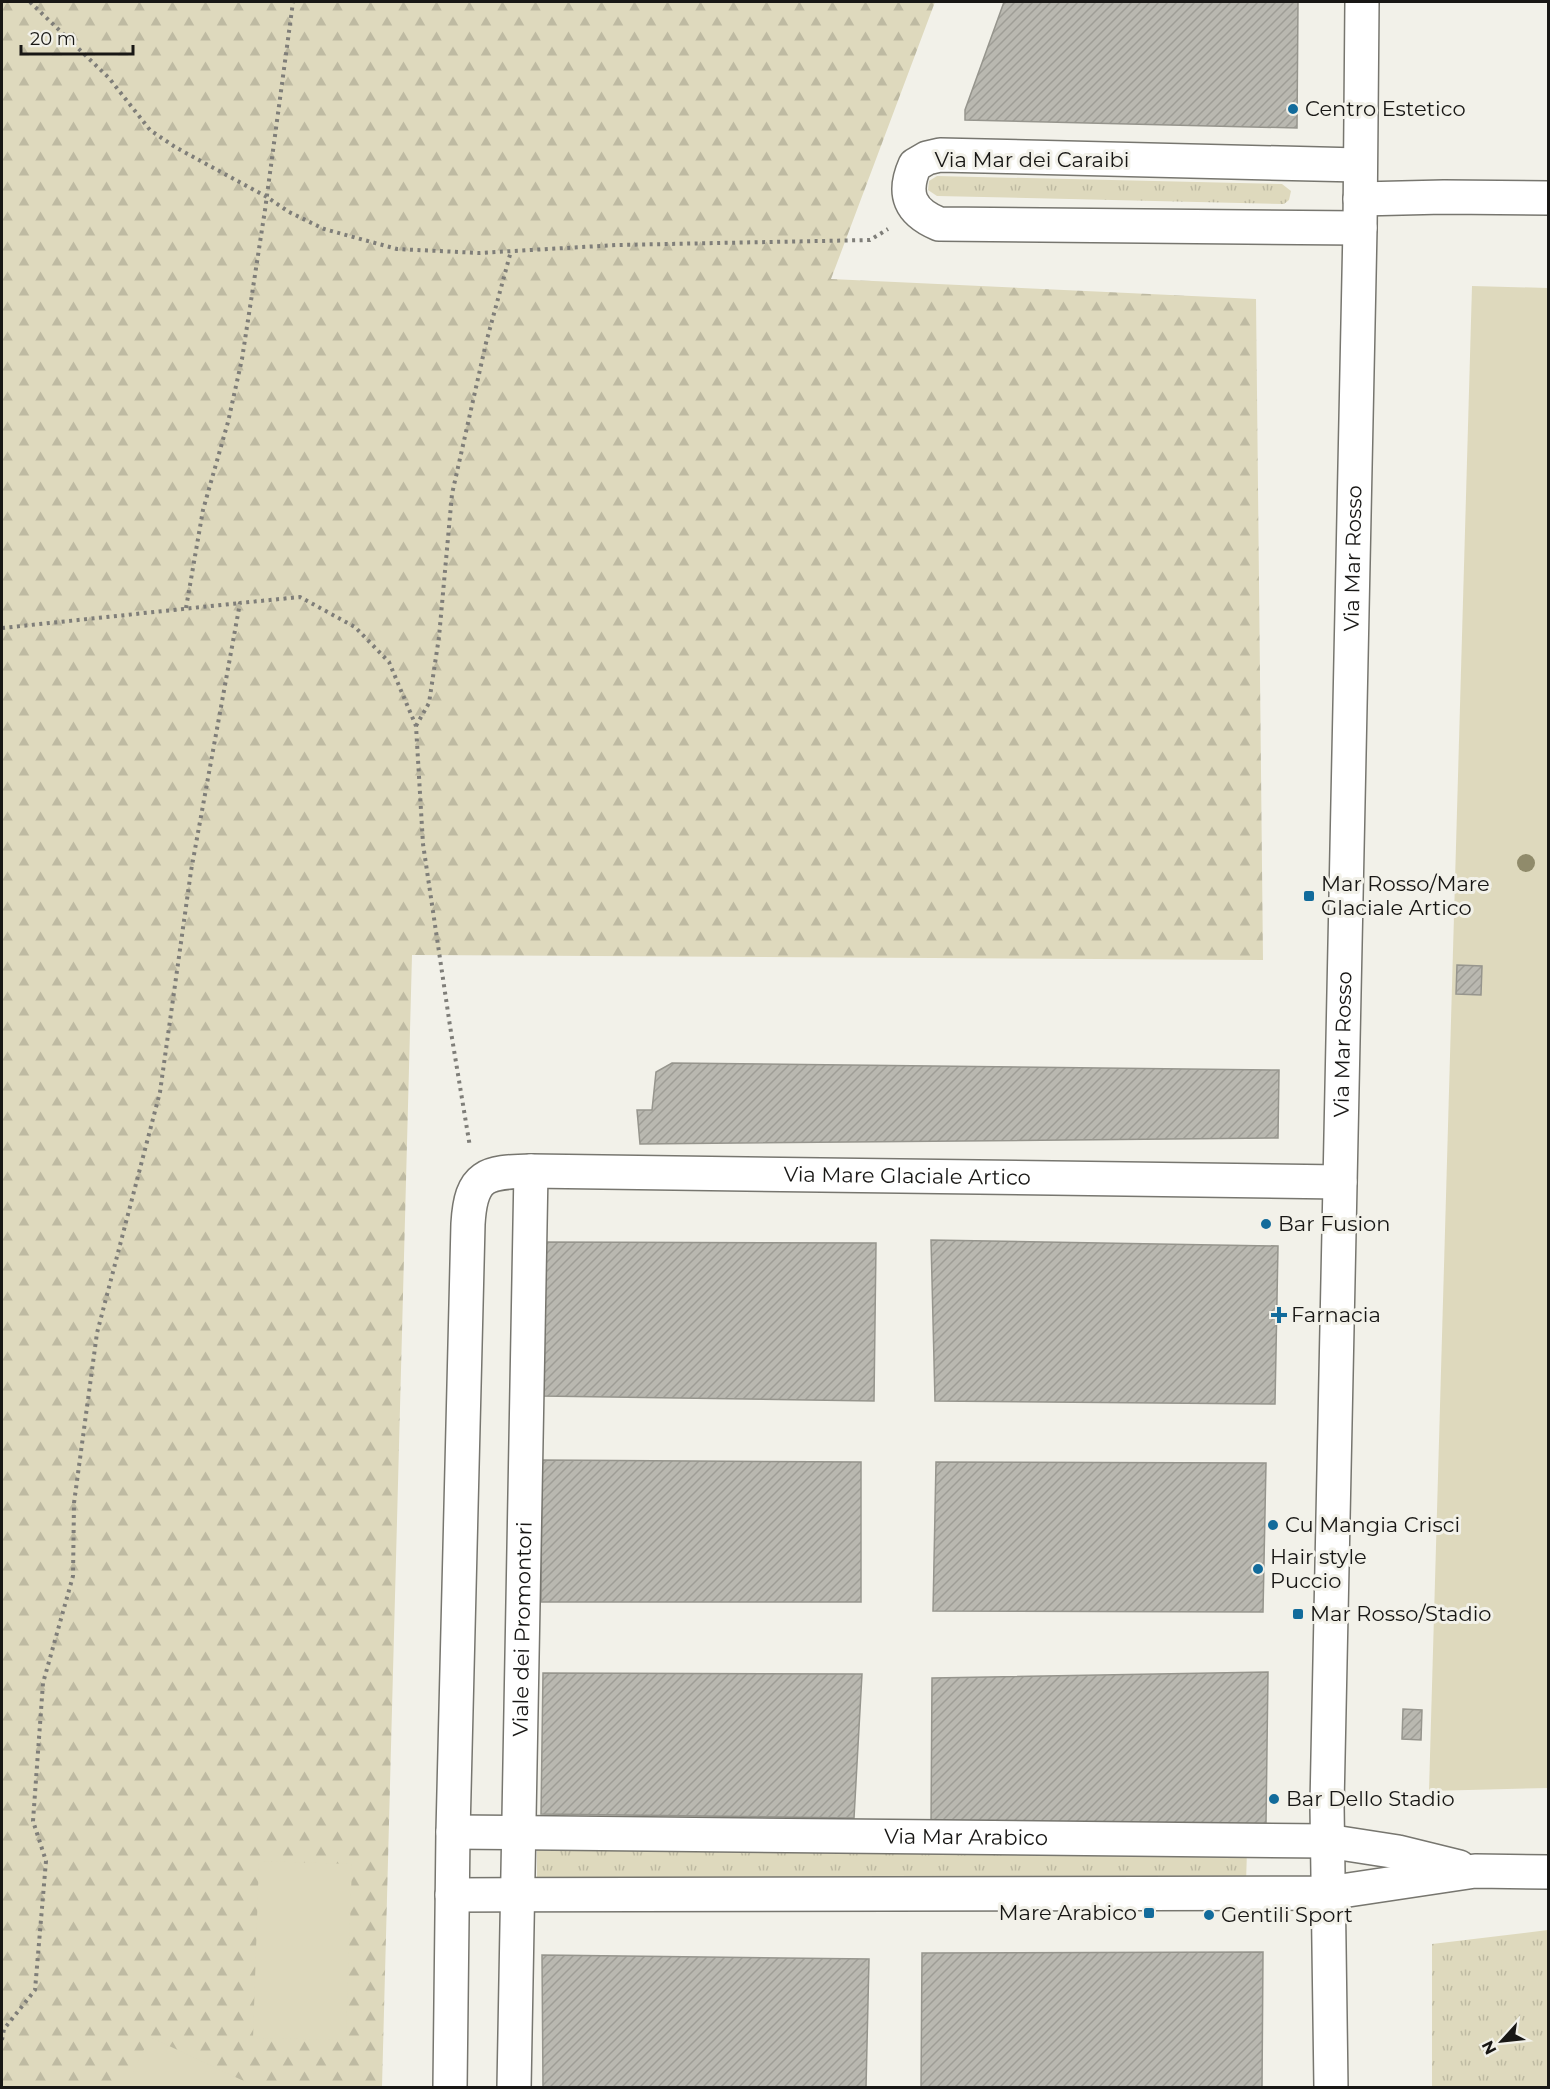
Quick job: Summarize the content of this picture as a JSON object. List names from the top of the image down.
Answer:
{
  "streets": {
    "street": [
      "Via Mar dei Caraibi",
      "Via Mar Rosso",
      "Via Mare Glaciale Artico",
      "Viale dei Promontori",
      "Via Mar Arabico"
    ]
  },
  "crossings": [
    ["Via Mar dei Caraibi", "Via Mar Rosso"],
    ["Via Mar Rosso", "Via Mare Glaciale Artico"],
    ["Via Mar Rosso", "Via Mar Arabico"],
    ["Via Mare Glaciale Artico", "Viale dei Promontori"],
    ["Viale dei Promontori", "Via Mar Arabico"]
  ],
  "places": {
    "other": [
      "Centro Estetico",
      "Bar Fusion",
      "Cu Mangia Crisci",
      "Hair style Puccio",
      "Bar Dello Stadio",
      "Gentili Sport"
    ],
    "transit": ["Mar Rosso/Mare Glaciale Artico", "Mar Rosso/Stadio", "Mare Arabico"],
    "health": ["Farnacia"]
  },
  "scale_bar": "20 m",
  "north": "bottom left"
}
